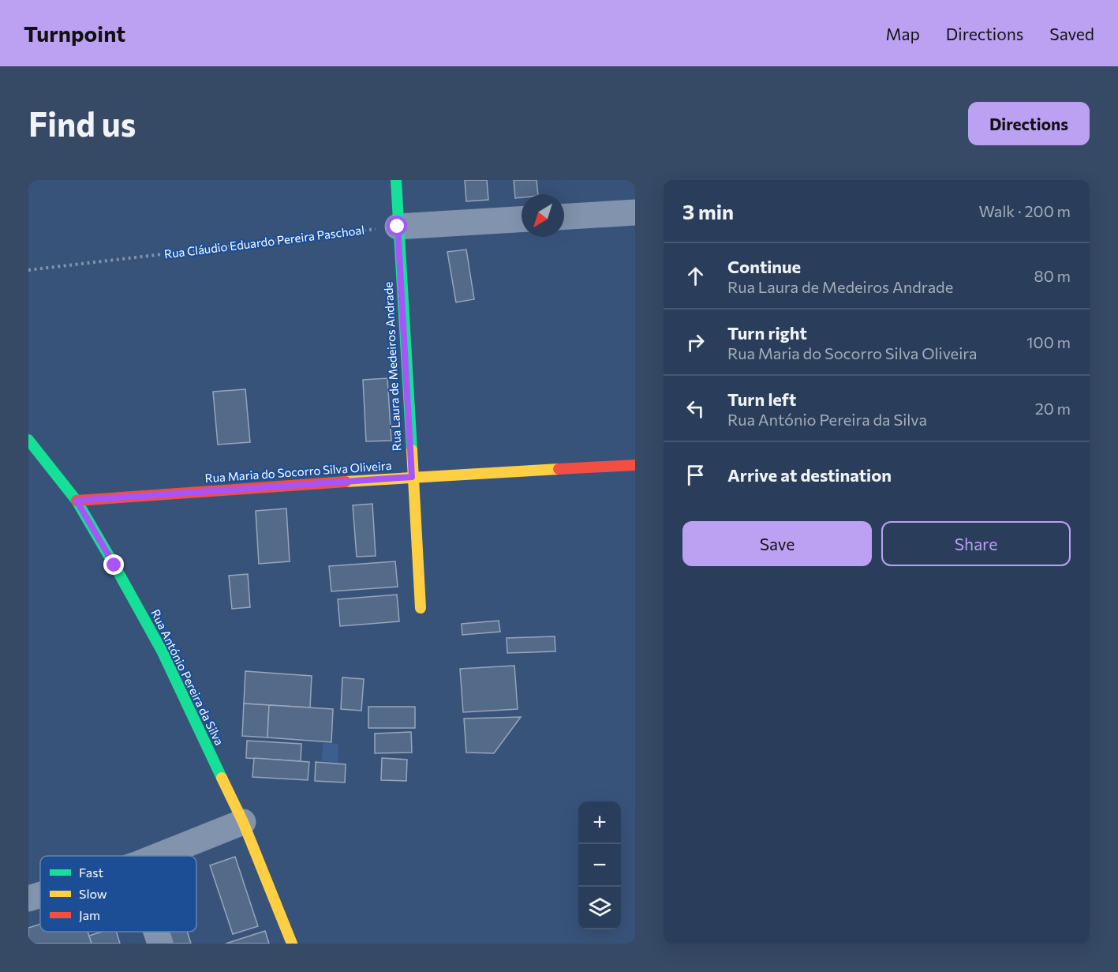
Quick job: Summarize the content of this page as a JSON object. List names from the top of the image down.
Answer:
{
  "streets": {
    "street": ["Rua Laura de Medeiros Andrade", "Rua Maria do Socorro Silva Oliveira", "Rua António Pereira da Silva"],
    "path": ["Rua Cláudio Eduardo Pereira Paschoal"]
  },
  "crossings": [
    ["Rua Cláudio Eduardo Pereira Paschoal", "Rua Laura de Medeiros Andrade"],
    ["Rua Laura de Medeiros Andrade", "Rua Maria do Socorro Silva Oliveira"],
    ["Rua Maria do Socorro Silva Oliveira", "Rua António Pereira da Silva"]
  ],
  "legend": ["Fast", "Slow", "Jam"],
  "north": "bottom left",
  "page": {
    "header": "Turnpoint",
    "nav": ["Map", "Directions", "Saved"],
    "buttons": [
      "Directions",
      ["Save", "Share"]
    ],
    "title": "Find us",
    "heading": ["3 min", "Walk · 200 m"],
    "list": [
      ["Continue", "Rua Laura de Medeiros Andrade", "80 m"],
      ["Turn right", "Rua Maria do Socorro Silva Oliveira", "100 m"],
      ["Turn left", "Rua António Pereira da Silva", "20 m"],
      "Arrive at destination"
    ],
    "map_buttons": ["+", "−"]
  }
}
